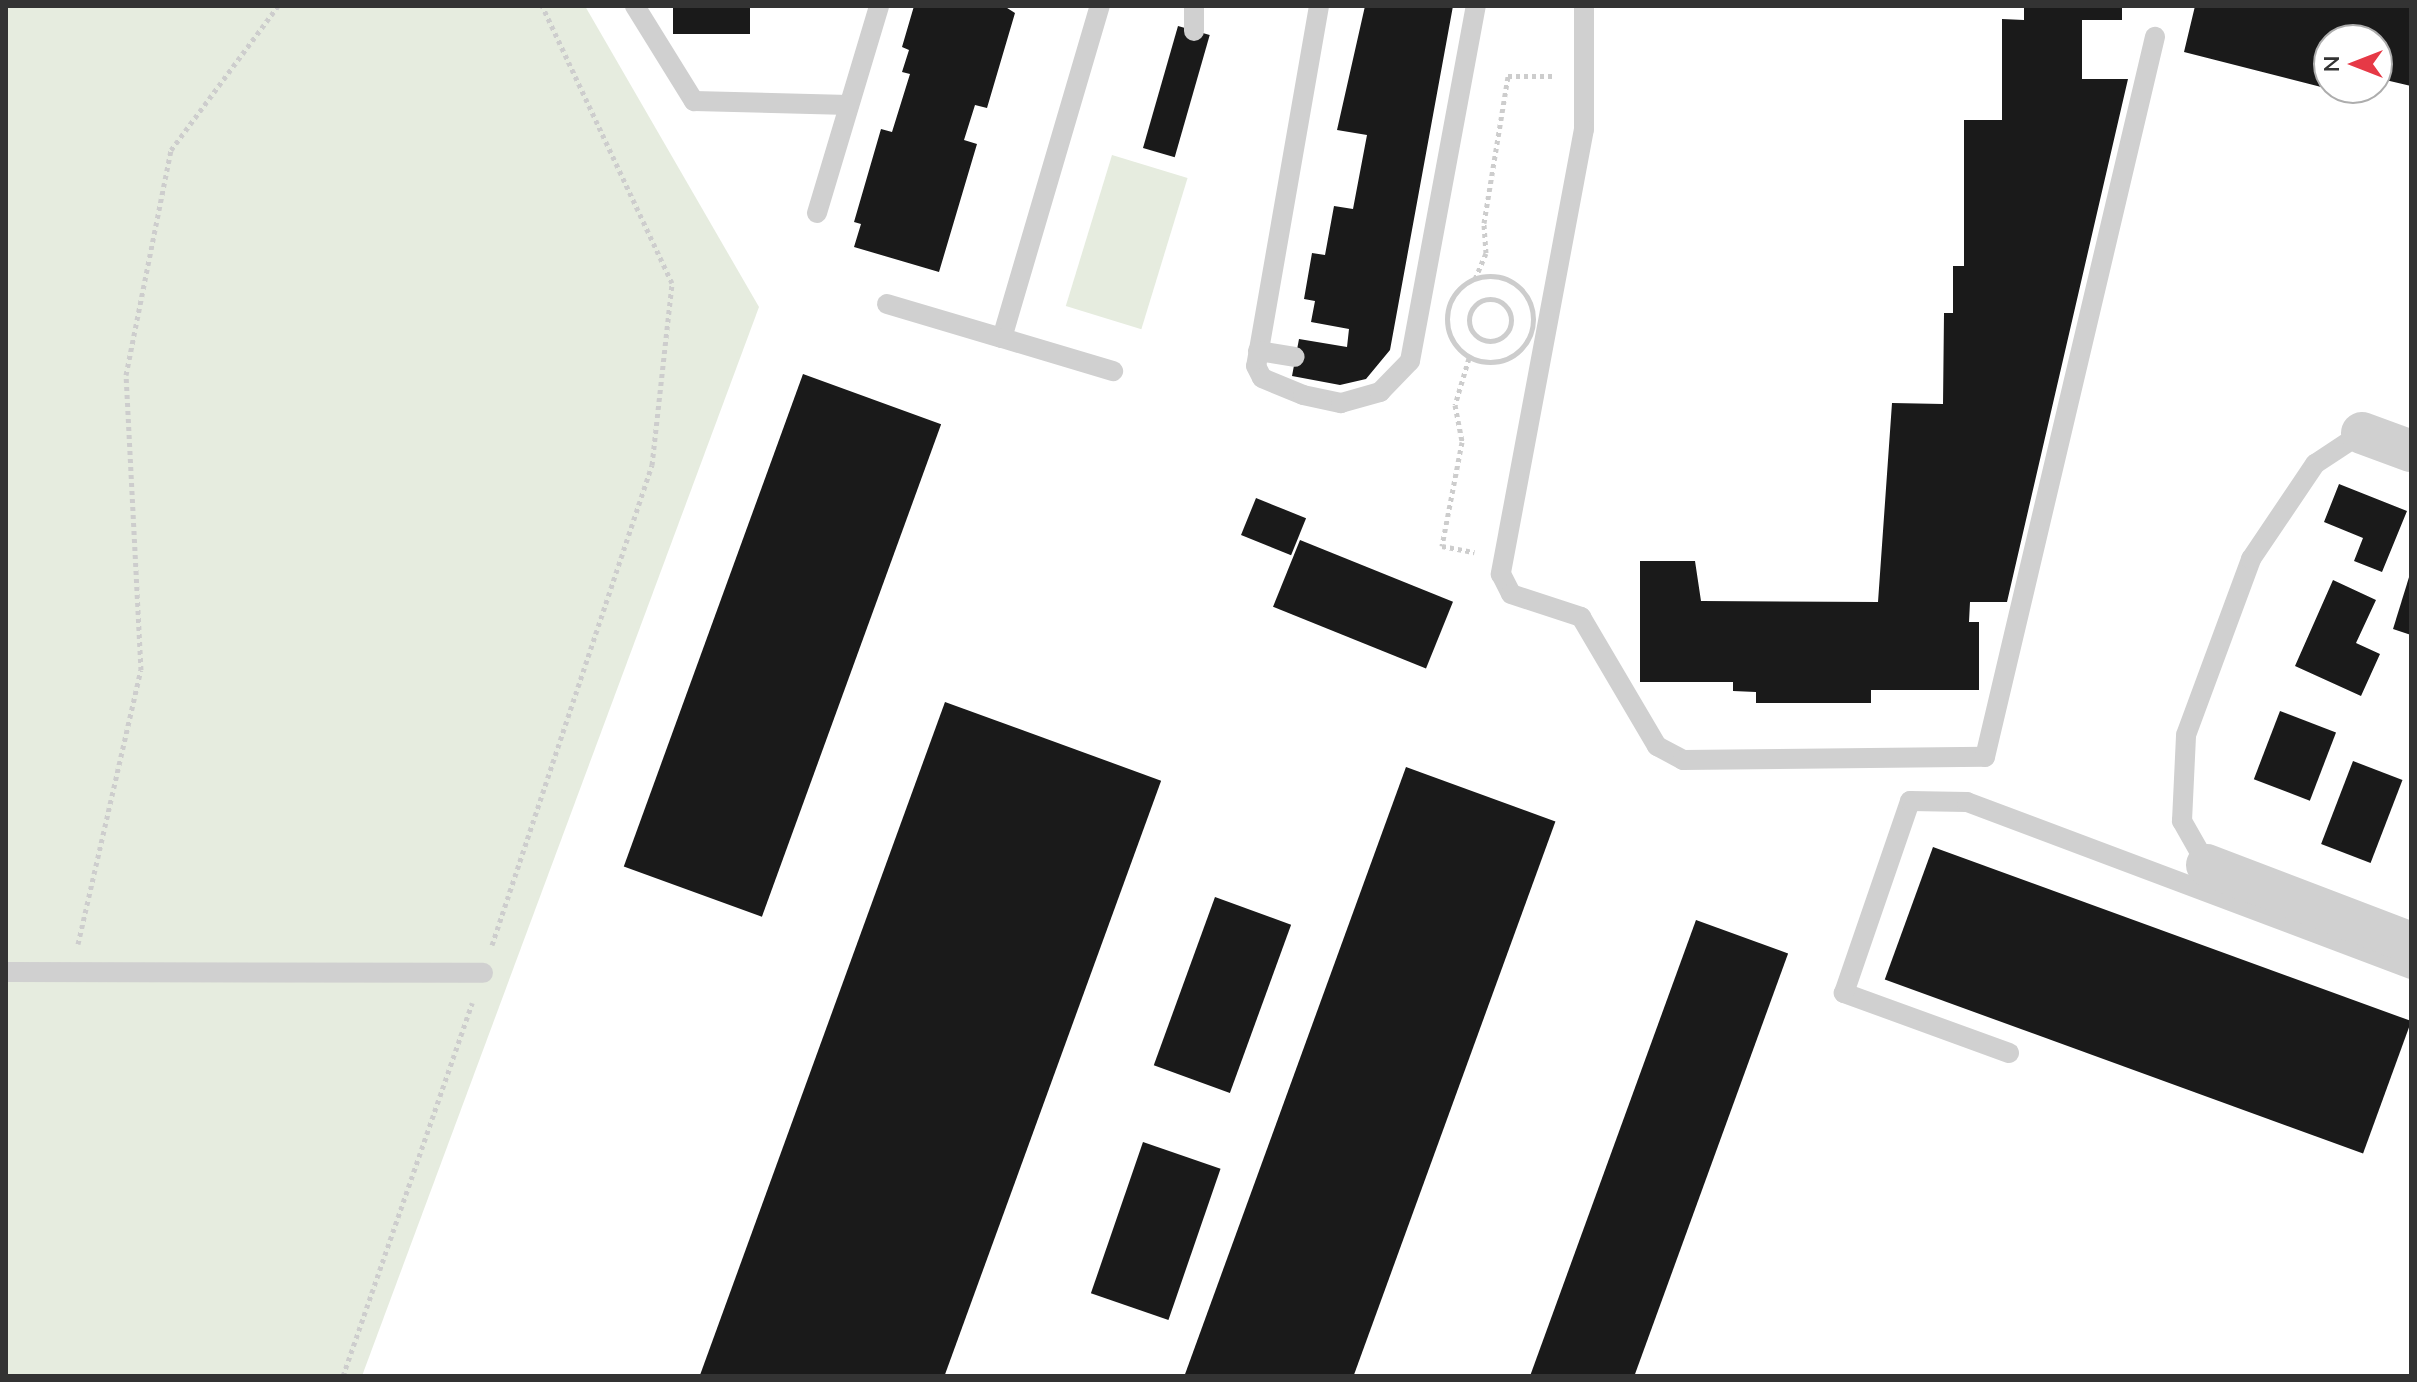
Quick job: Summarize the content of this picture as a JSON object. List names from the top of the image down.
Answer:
{
  "north": "left"
}
